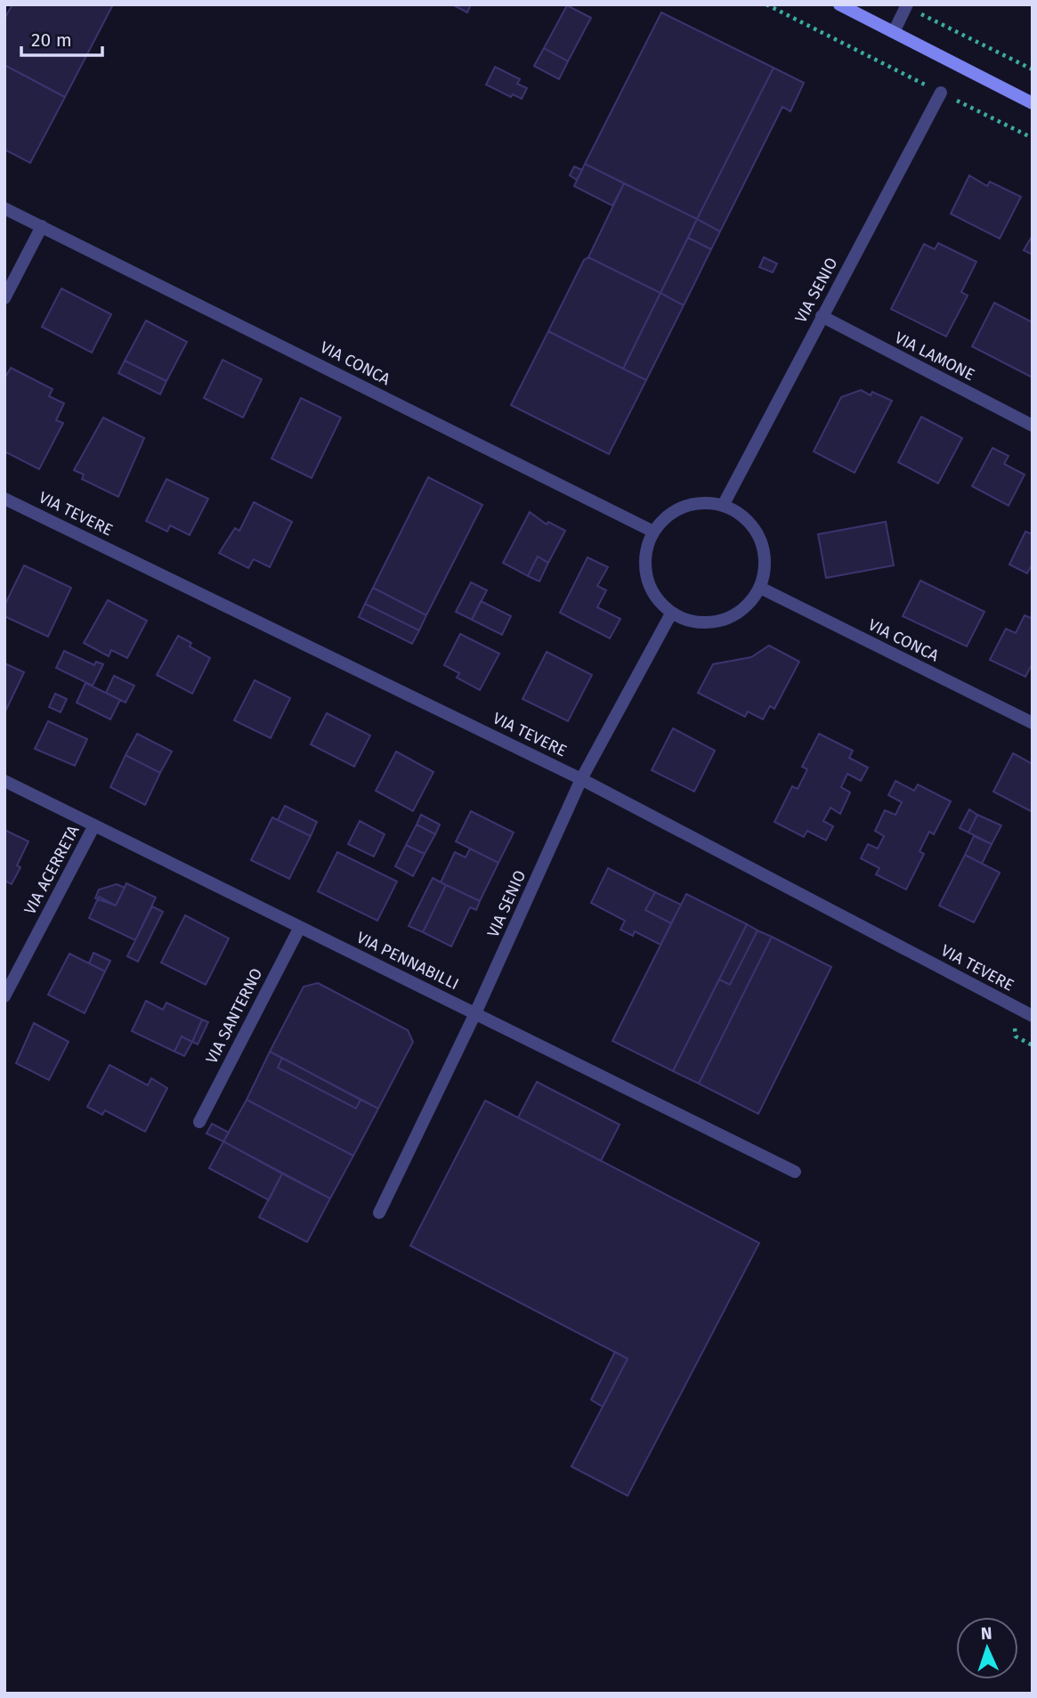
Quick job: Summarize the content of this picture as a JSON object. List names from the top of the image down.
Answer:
{
  "streets": {
    "street": [
      "VIA SENIO",
      "VIA LAMONE",
      "VIA CONCA",
      "VIA TEVERE",
      "VIA ACERRETA",
      "VIA PENNABILLI",
      "VIA SANTERNO"
    ]
  },
  "crossings": [
    ["VIA SENIO", "VIA LAMONE"],
    ["VIA SENIO", "VIA CONCA"],
    ["VIA SENIO", "VIA TEVERE"],
    ["VIA SENIO", "VIA PENNABILLI"],
    ["VIA ACERRETA", "VIA PENNABILLI"],
    ["VIA PENNABILLI", "VIA SANTERNO"]
  ],
  "scale_bar": "20 m",
  "north": "top"
}
